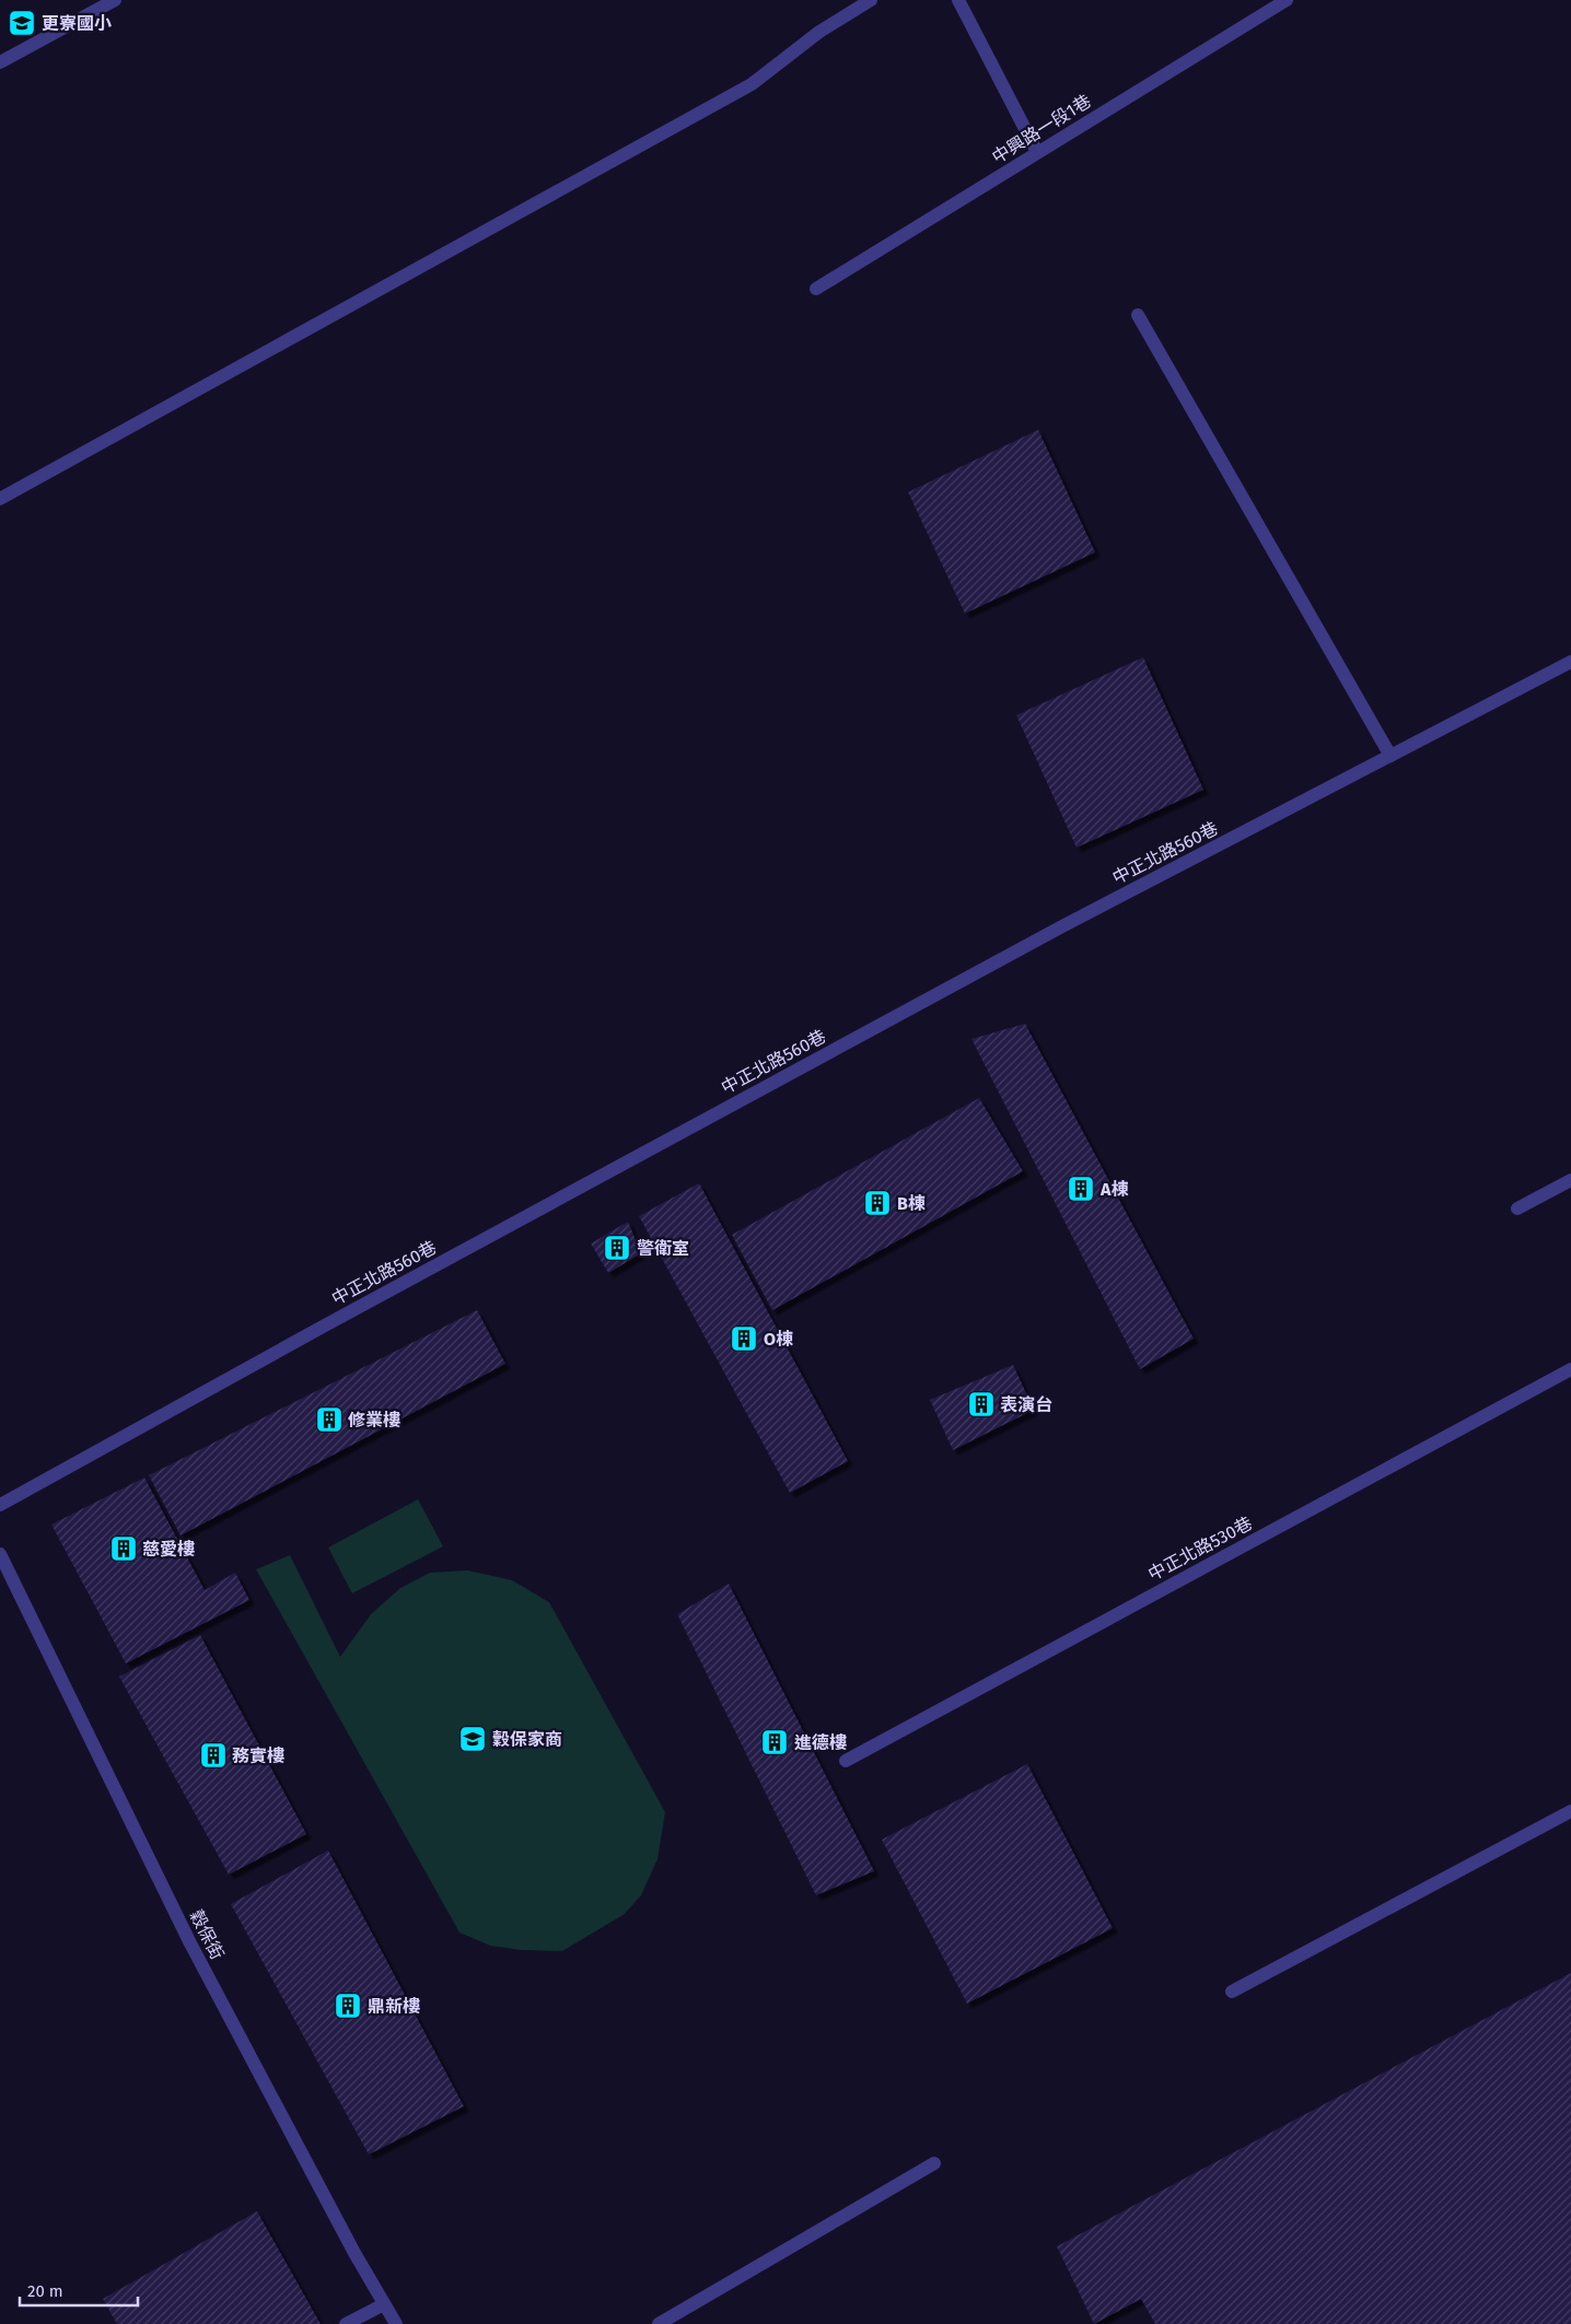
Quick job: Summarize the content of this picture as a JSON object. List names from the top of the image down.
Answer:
{
  "streets": {
    "street": [
      "中興路一段1巷",
      "中正北路560巷",
      "中正北路530巷",
      "穀保街"
    ]
  },
  "places": {
    "school or university": ["更寮國小", "穀保家商"],
    "building": [
      "A棟",
      "B棟",
      "警衛室",
      "O棟",
      "表演台",
      "修業樓",
      "慈愛樓",
      "進德樓",
      "務實樓",
      "鼎新樓"
    ]
  },
  "scale_bar": "20 m"
}
